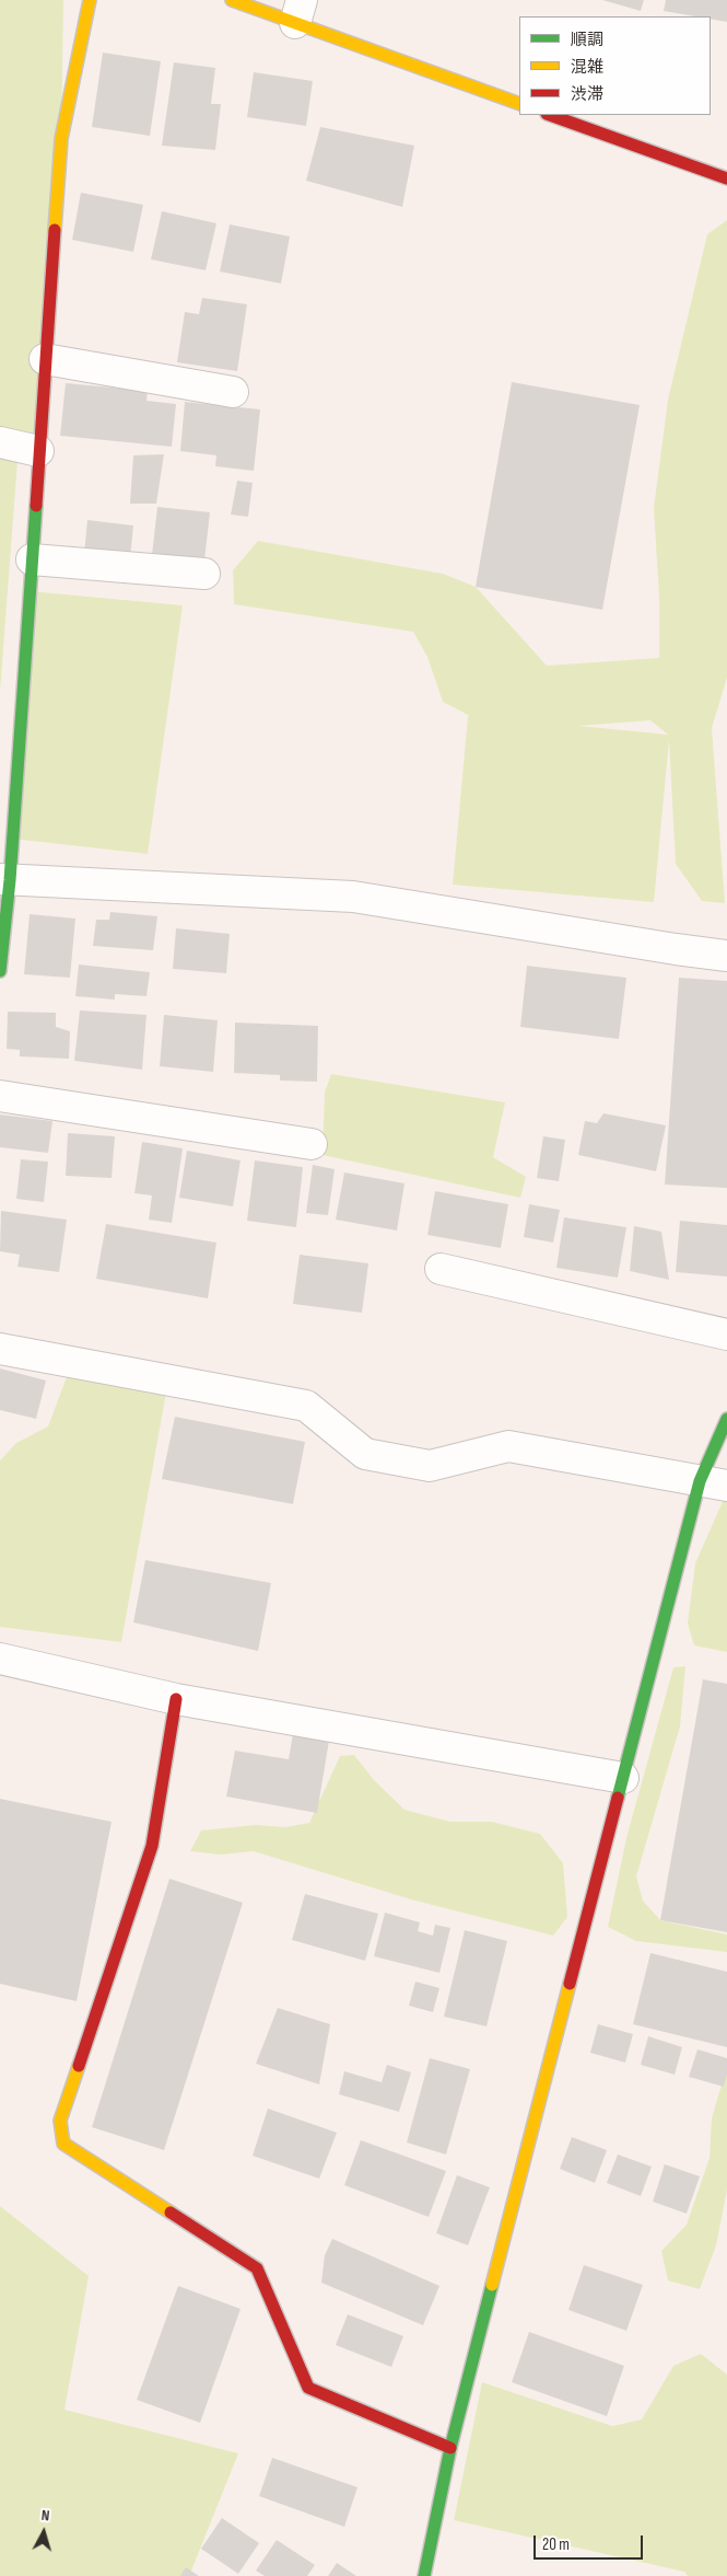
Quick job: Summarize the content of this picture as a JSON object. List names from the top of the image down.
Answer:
{
  "legend": ["順調", "混雑", "渋滞"],
  "scale_bar": "20 m",
  "north": "top"
}
